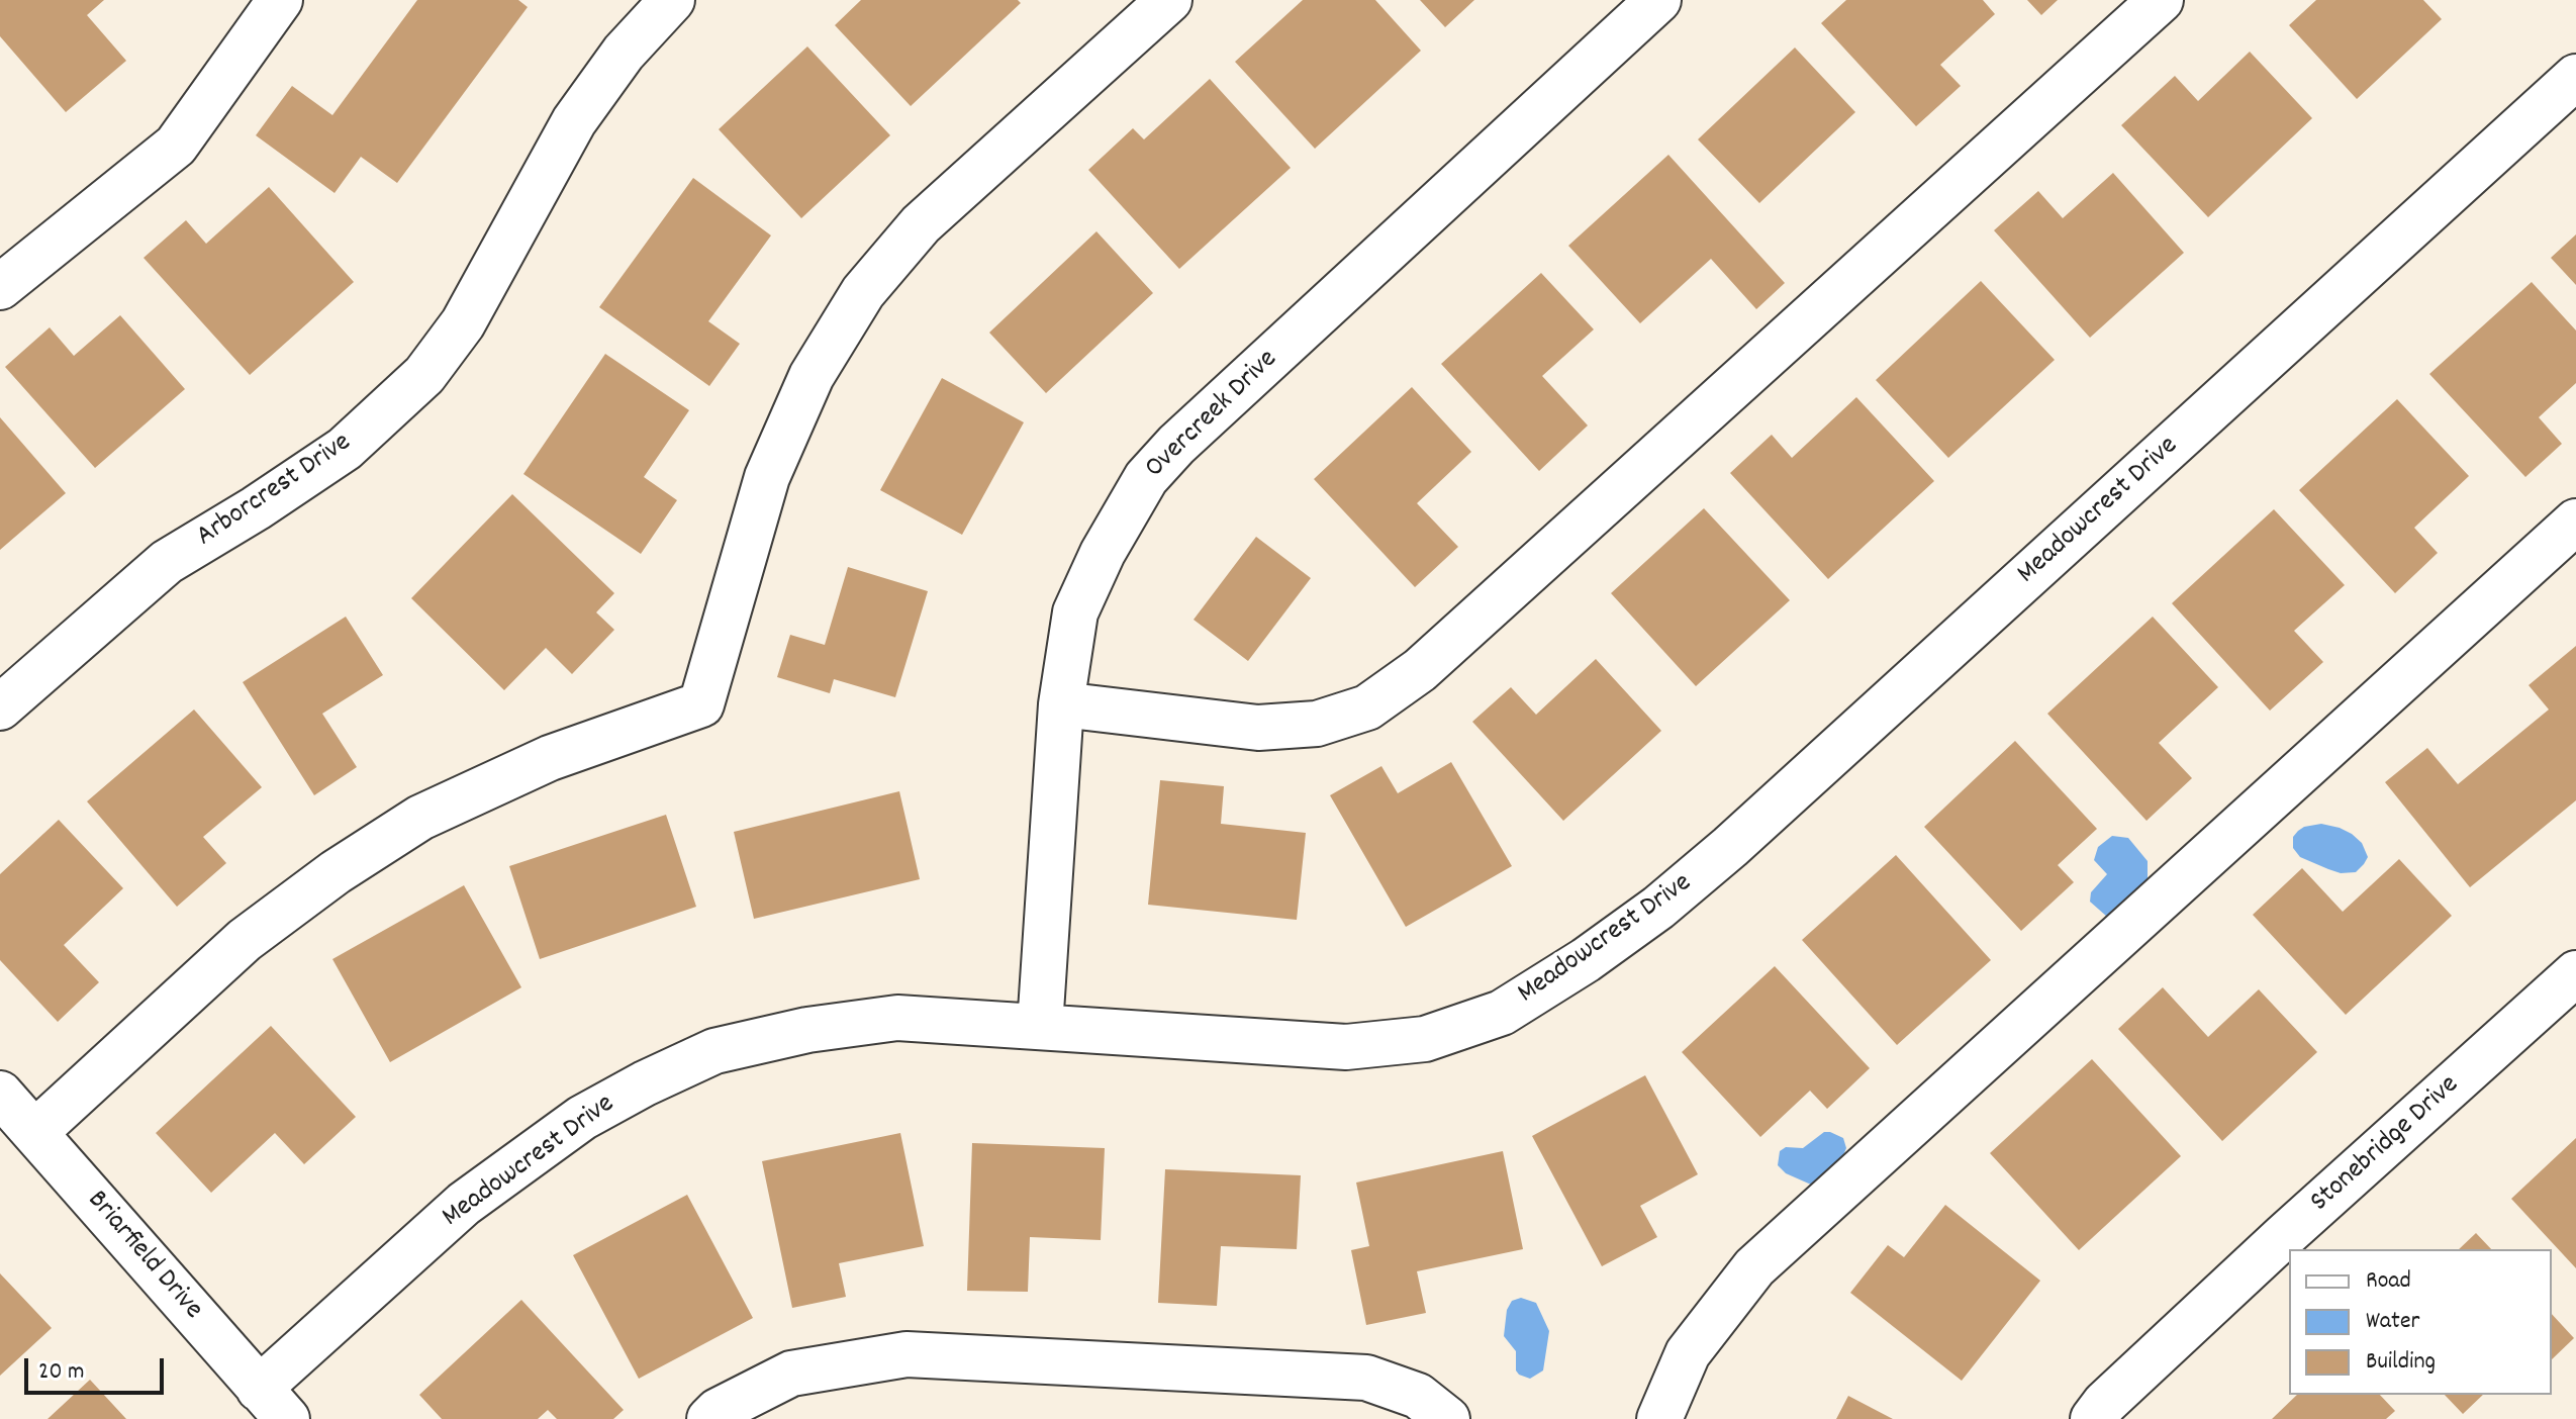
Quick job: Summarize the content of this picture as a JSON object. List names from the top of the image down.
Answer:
{
  "streets": {
    "street": [
      "Overcreek Drive",
      "Arborcrest Drive",
      "Meadowcrest Drive",
      "Stonebridge Drive",
      "Briarfield Drive"
    ]
  },
  "crossings": [
    ["Overcreek Drive", "Meadowcrest Drive"],
    ["Meadowcrest Drive", "Briarfield Drive"]
  ],
  "legend": ["Road", "Water", "Building"],
  "scale_bar": "20 m"
}
